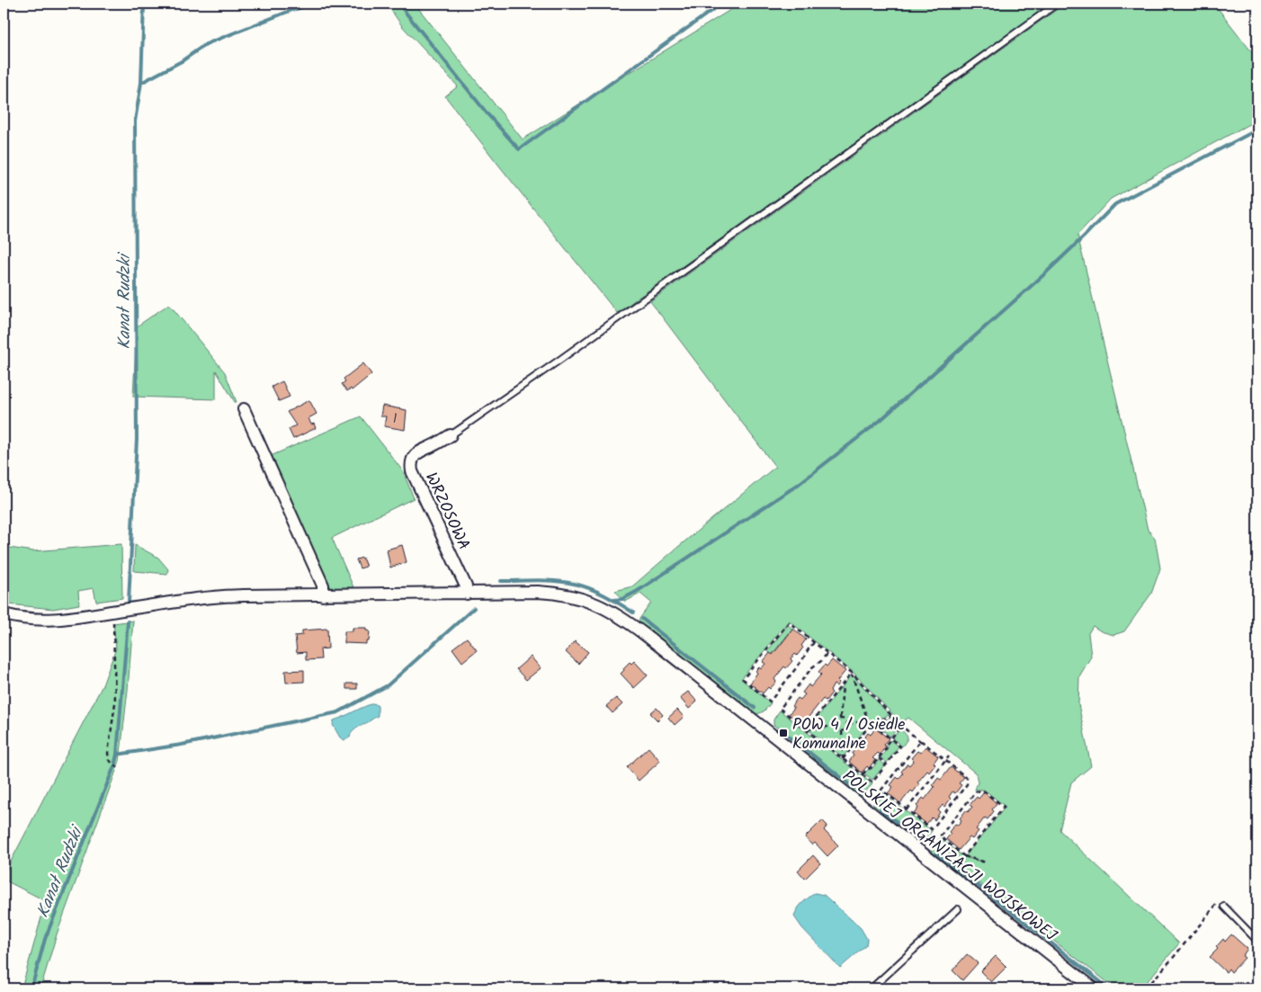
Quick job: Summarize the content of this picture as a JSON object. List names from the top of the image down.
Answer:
{
  "streets": {
    "street": ["WRZOSOWA", "POLSKIEJ ORGANIZACJI WOJSKOWEJ"]
  },
  "crossings": [
    ["WRZOSOWA", "POLSKIEJ ORGANIZACJI WOJSKOWEJ"]
  ],
  "water": ["Kanał Rudzki"],
  "places": {
    "transit": ["POW 4 / Osiedle Komunalne"]
  },
  "house_numbers": ["1"]
}
